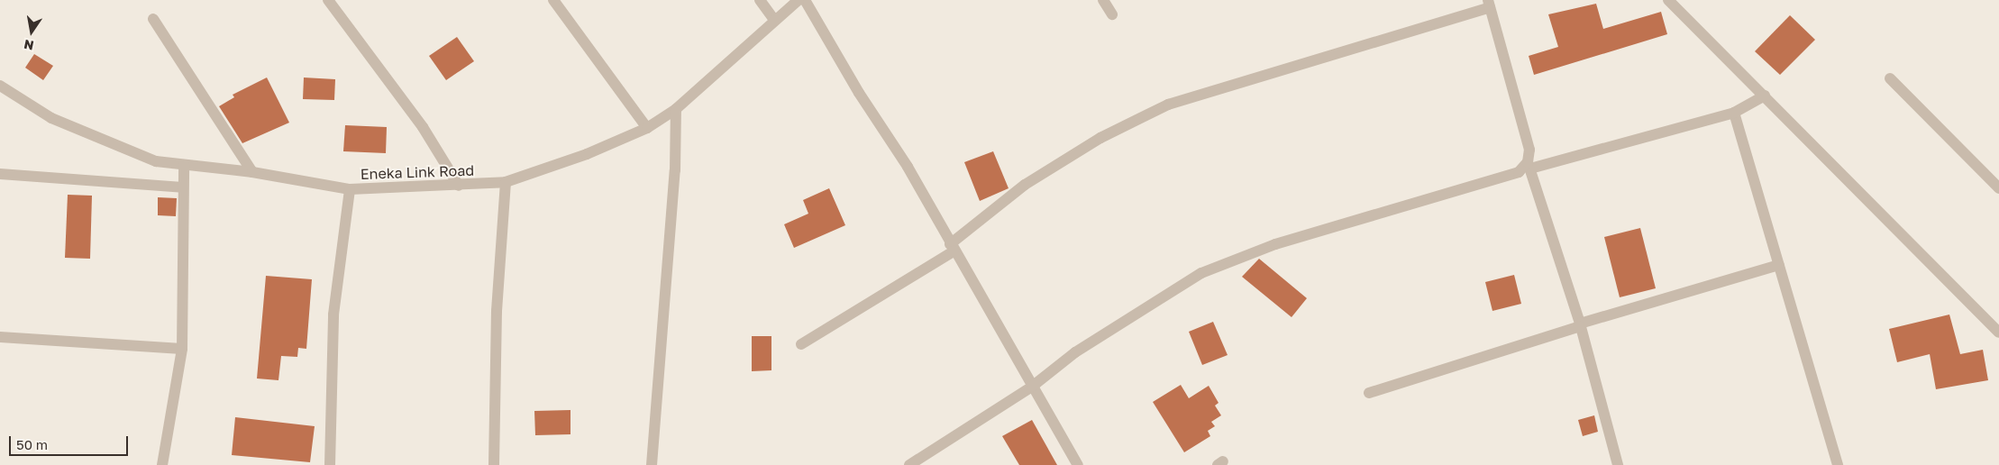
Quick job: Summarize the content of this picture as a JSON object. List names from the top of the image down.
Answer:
{
  "streets": {
    "street": ["Eneka Link Road"]
  },
  "scale_bar": "50 m",
  "north": "bottom"
}
